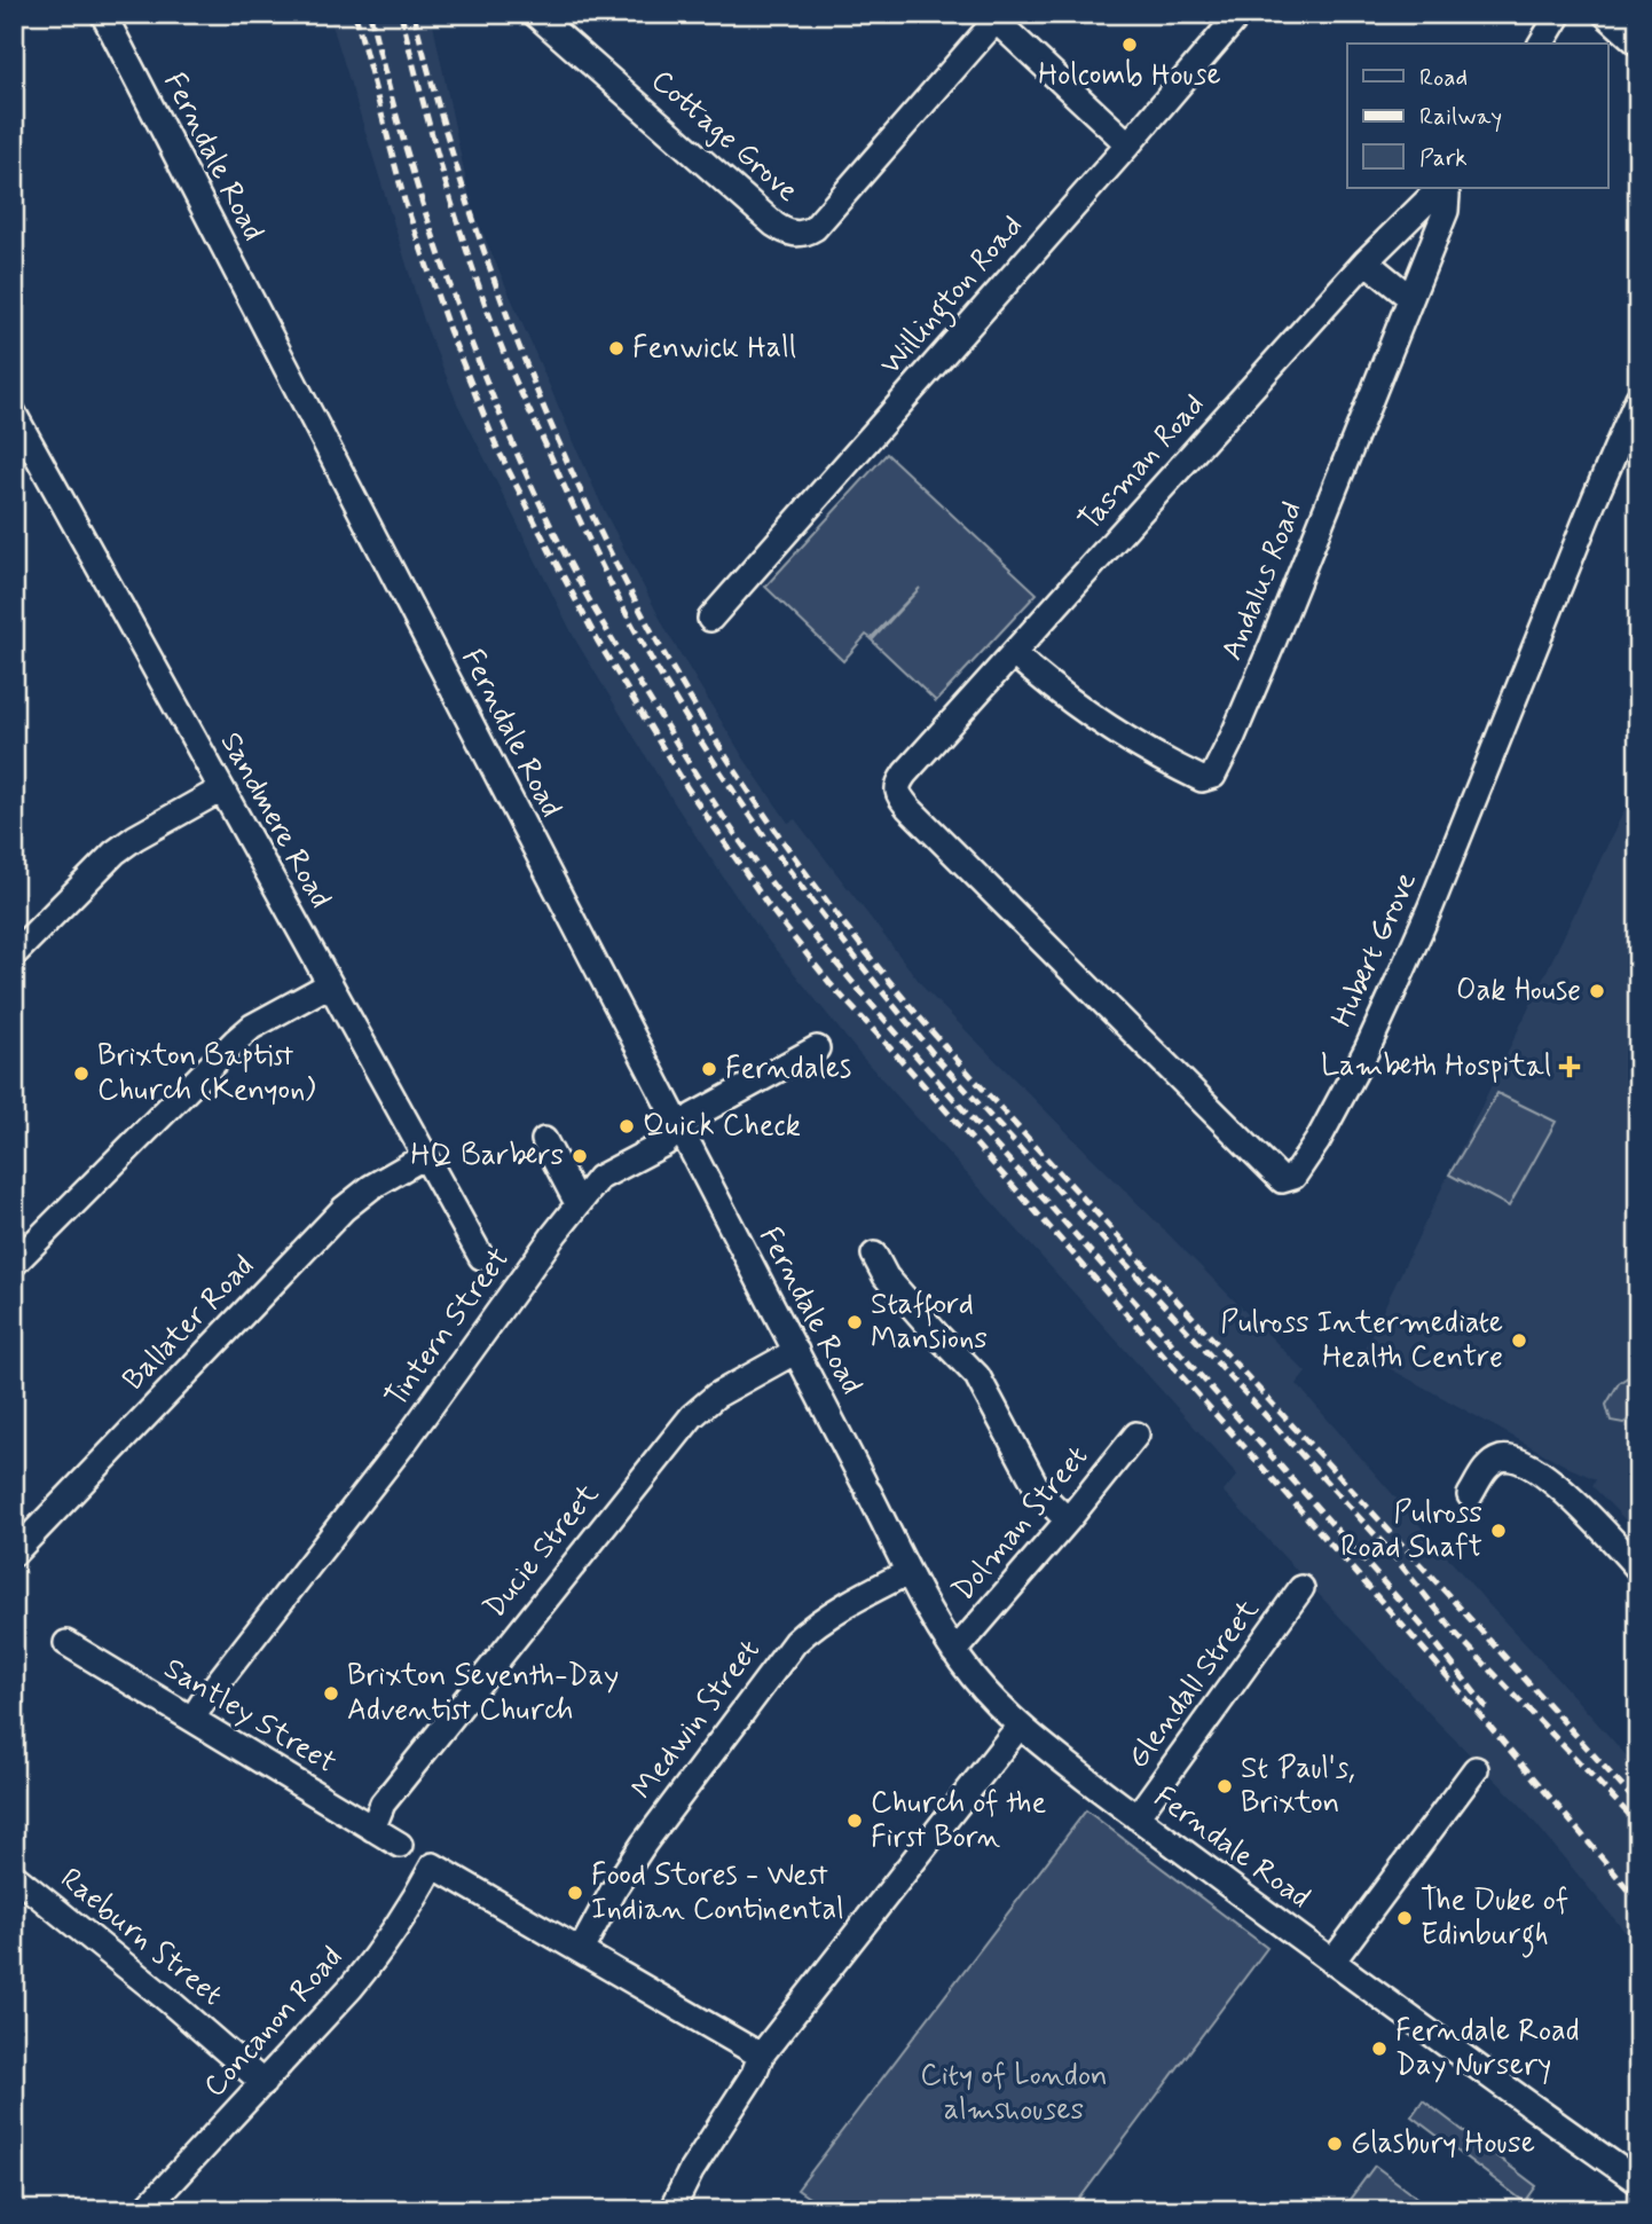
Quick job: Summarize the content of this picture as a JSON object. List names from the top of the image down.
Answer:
{
  "streets": {
    "street": [
      "Cottage Grove",
      "Ferndale Road",
      "Willington Road",
      "Tasman Road",
      "Andalus Road",
      "Sandmere Road",
      "Hubert Grove",
      "Ballater Road",
      "Tintern Street",
      "Dolman Street",
      "Ducie Street",
      "Glendall Street",
      "Santley Street",
      "Medwin Street",
      "Raeburn Street",
      "Concanon Road"
    ]
  },
  "crossings": [
    ["Cottage Grove", "Willington Road"],
    ["Ferndale Road", "Tintern Street"],
    ["Ferndale Road", "Dolman Street"],
    ["Ferndale Road", "Ducie Street"],
    ["Ferndale Road", "Glendall Street"],
    ["Ferndale Road", "Medwin Street"],
    ["Tasman Road", "Andalus Road"],
    ["Tasman Road", "Hubert Grove"],
    ["Sandmere Road", "Ballater Road"],
    ["Tintern Street", "Santley Street"],
    ["Ducie Street", "Santley Street"],
    ["Medwin Street", "Concanon Road"],
    ["Raeburn Street", "Concanon Road"]
  ],
  "parks": ["City of London almshouses"],
  "places": {
    "other": [
      "Holcomb House",
      "Fenwick Hall",
      "Oak House",
      "Ferndales",
      "Brixton Baptist Church (Kenyon)",
      "Quick Check",
      "HQ Barbers",
      "Stafford Mansions",
      "Pulross Intermediate Health Centre",
      "Pulross Road Shaft",
      "Brixton Seventh-Day Adventist Church",
      "St Paul's, Brixton",
      "Church of the First Born",
      "Food Stores - West Indian Continental",
      "The Duke of Edinburgh",
      "Ferndale Road Day Nursery",
      "Glasbury House"
    ],
    "health": ["Lambeth Hospital"]
  },
  "legend": ["Road", "Railway", "Park"]
}
